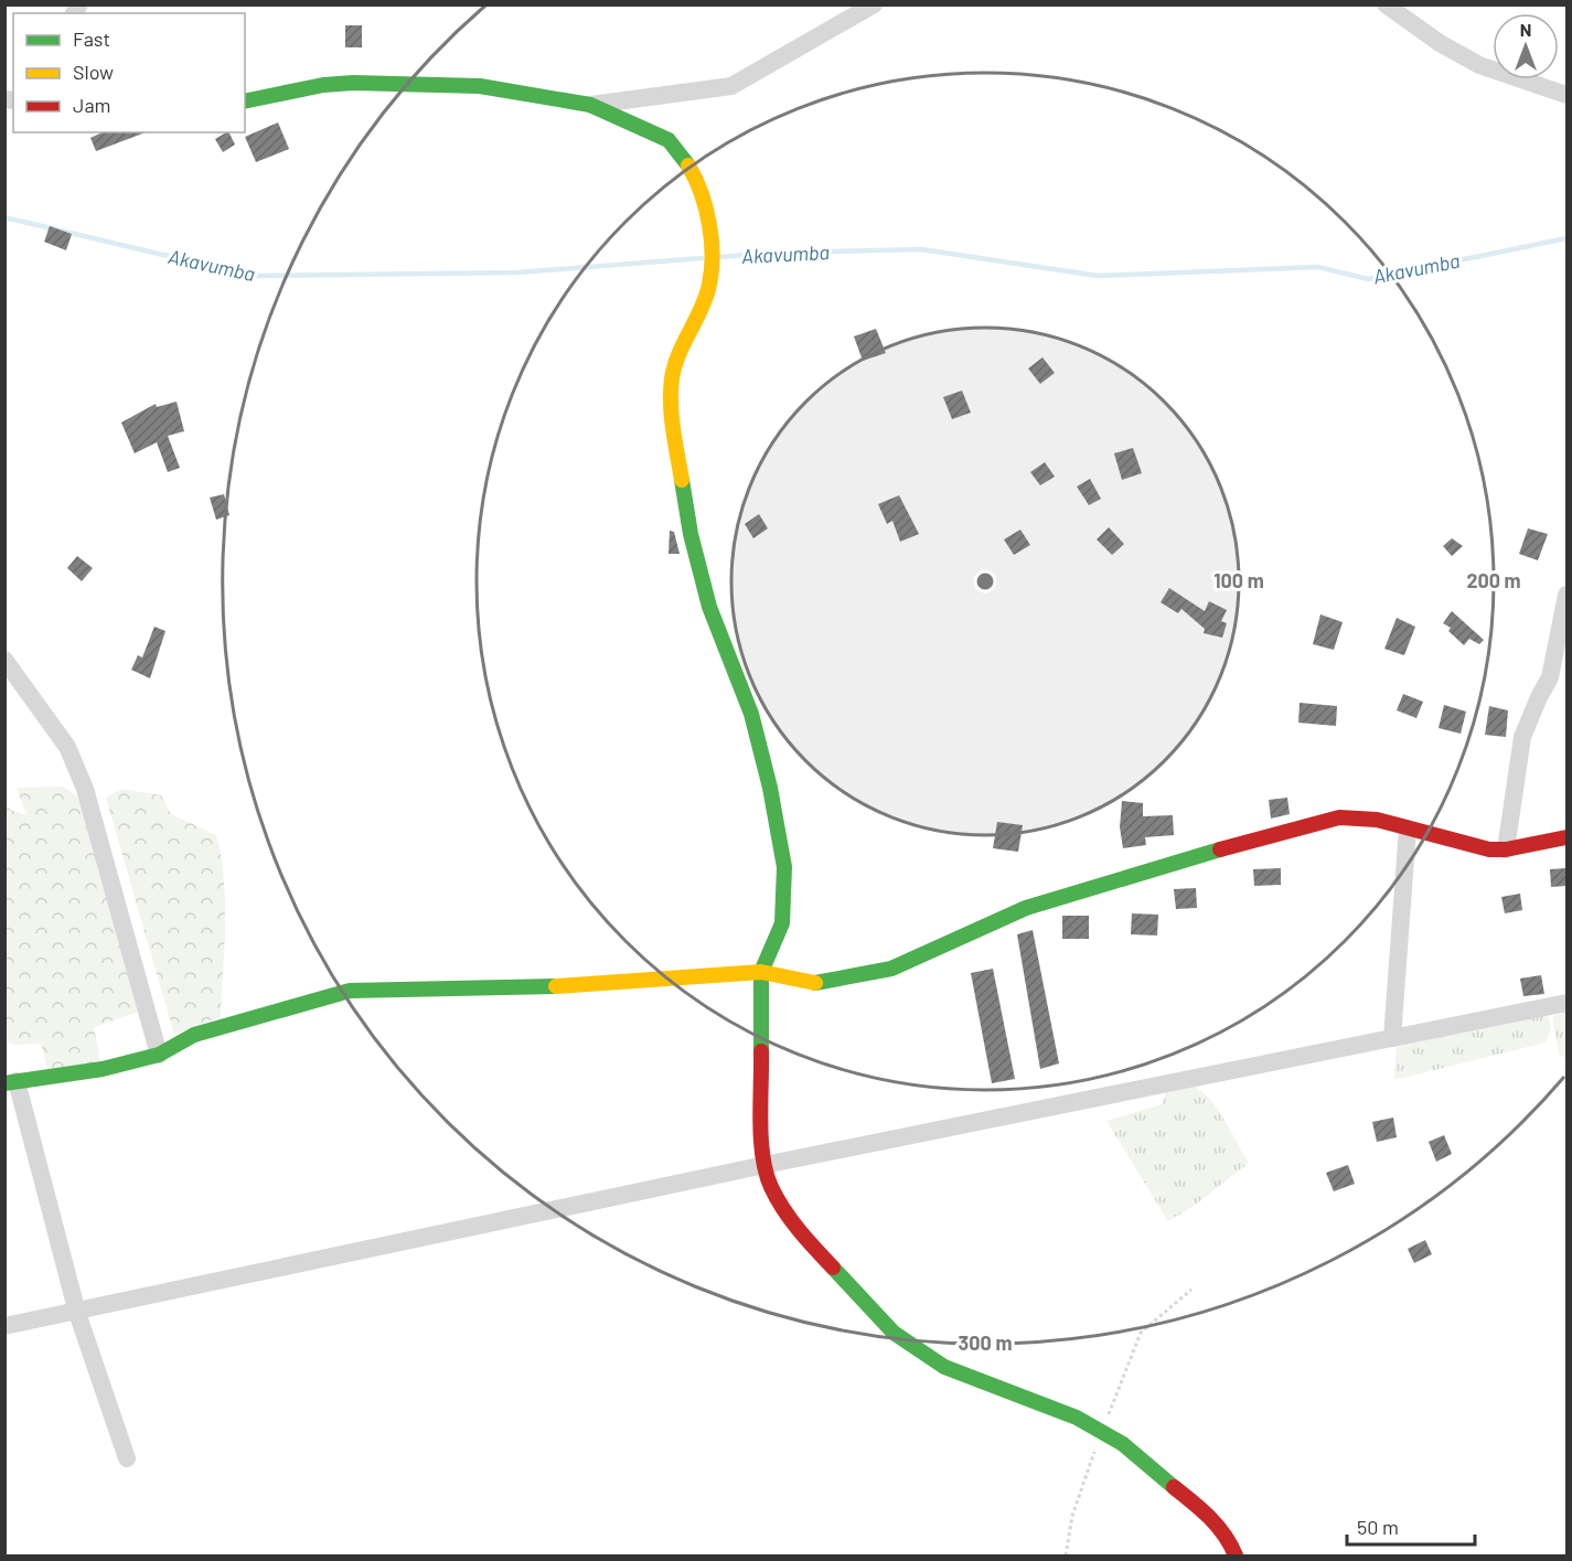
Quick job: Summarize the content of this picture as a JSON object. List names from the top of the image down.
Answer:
{
  "water": ["Akavumba"],
  "legend": ["Fast", "Slow", "Jam"],
  "scale_bar": "50 m",
  "north": "top",
  "rings": ["100 m", "200 m", "300 m"]
}
